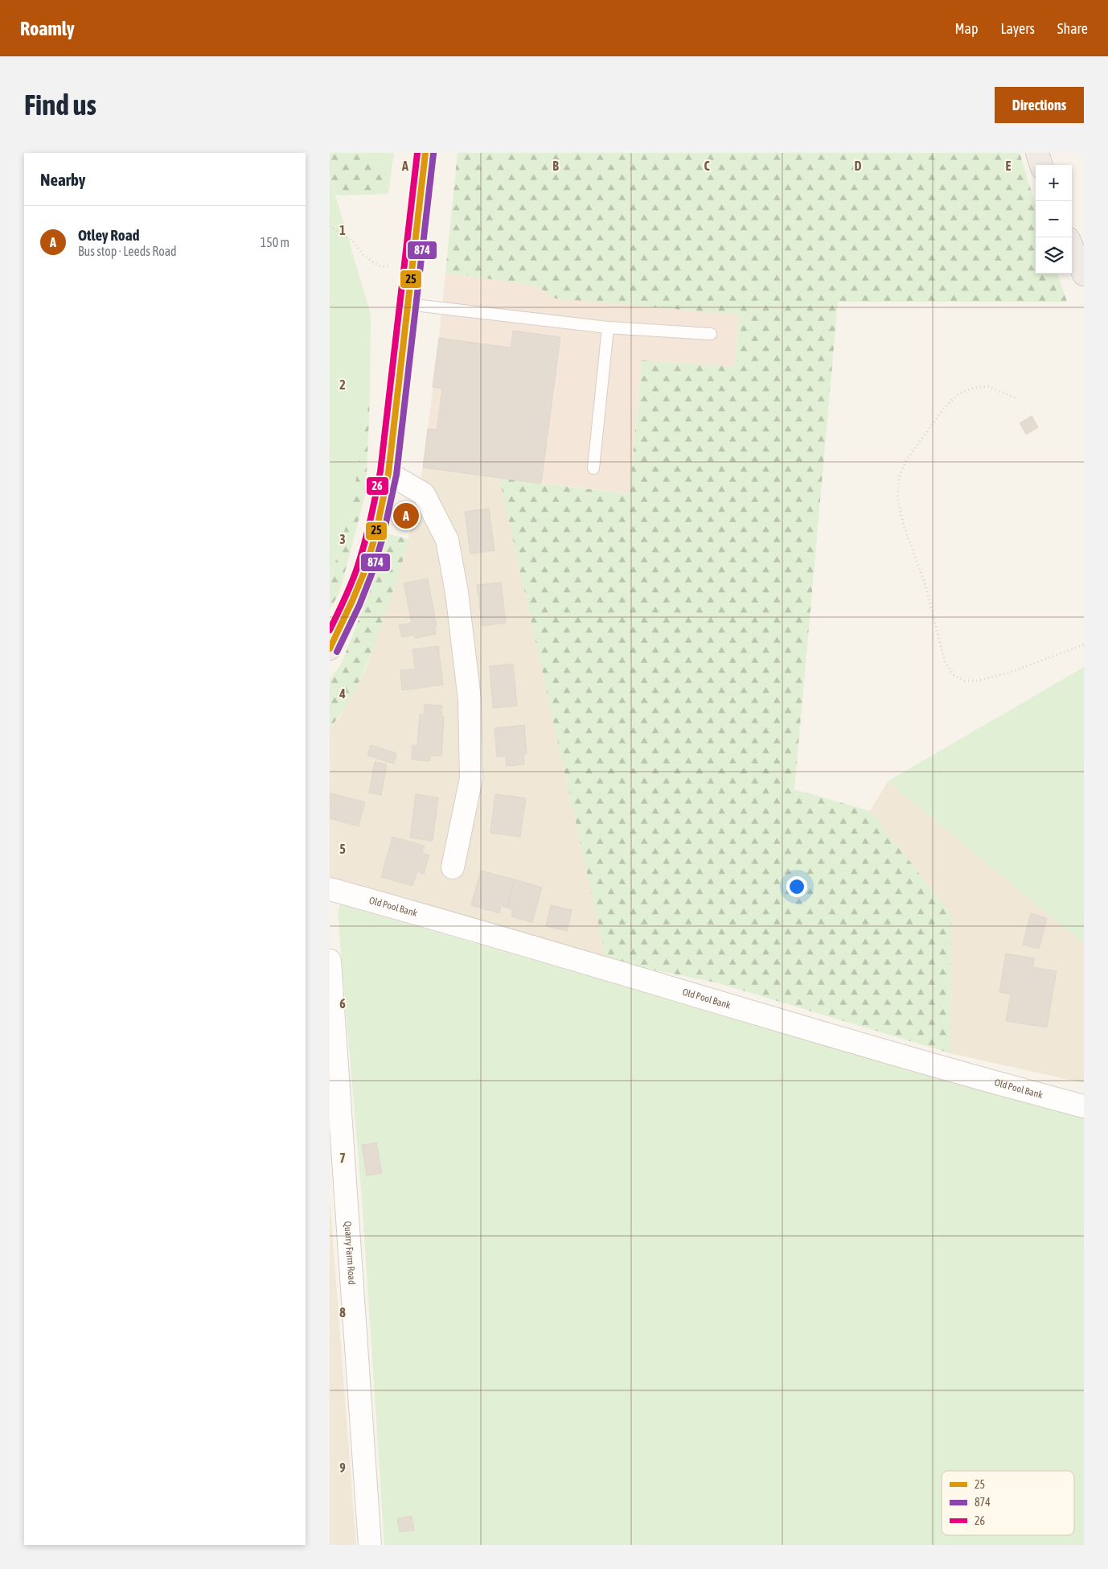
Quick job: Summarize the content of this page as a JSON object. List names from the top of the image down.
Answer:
{
  "streets": {
    "street": ["Old Pool Bank", "Quarry Farm Road"]
  },
  "lines": ["transit line 25", "transit line 26", "transit line 874"],
  "legend": ["25", "874", "26"],
  "page": {
    "header": "Roamly",
    "nav": ["Map", "Layers", "Share"],
    "buttons": "Directions",
    "title": "Find us",
    "heading": "Nearby",
    "map_buttons": ["+", "−"],
    "list": [
      {
        "mark": "A",
        "name": "Otley Road",
        "note": "Bus stop · Leeds Road",
        "value": "150 m"
      }
    ],
    "pins": "A"
  },
  "grid": {
    "columns": [
      "A",
      "B",
      "C",
      "D",
      "E"
    ],
    "rows": [
      "1",
      "2",
      "3",
      "4",
      "5",
      "6",
      "7",
      "8",
      "9"
    ]
  }
}
